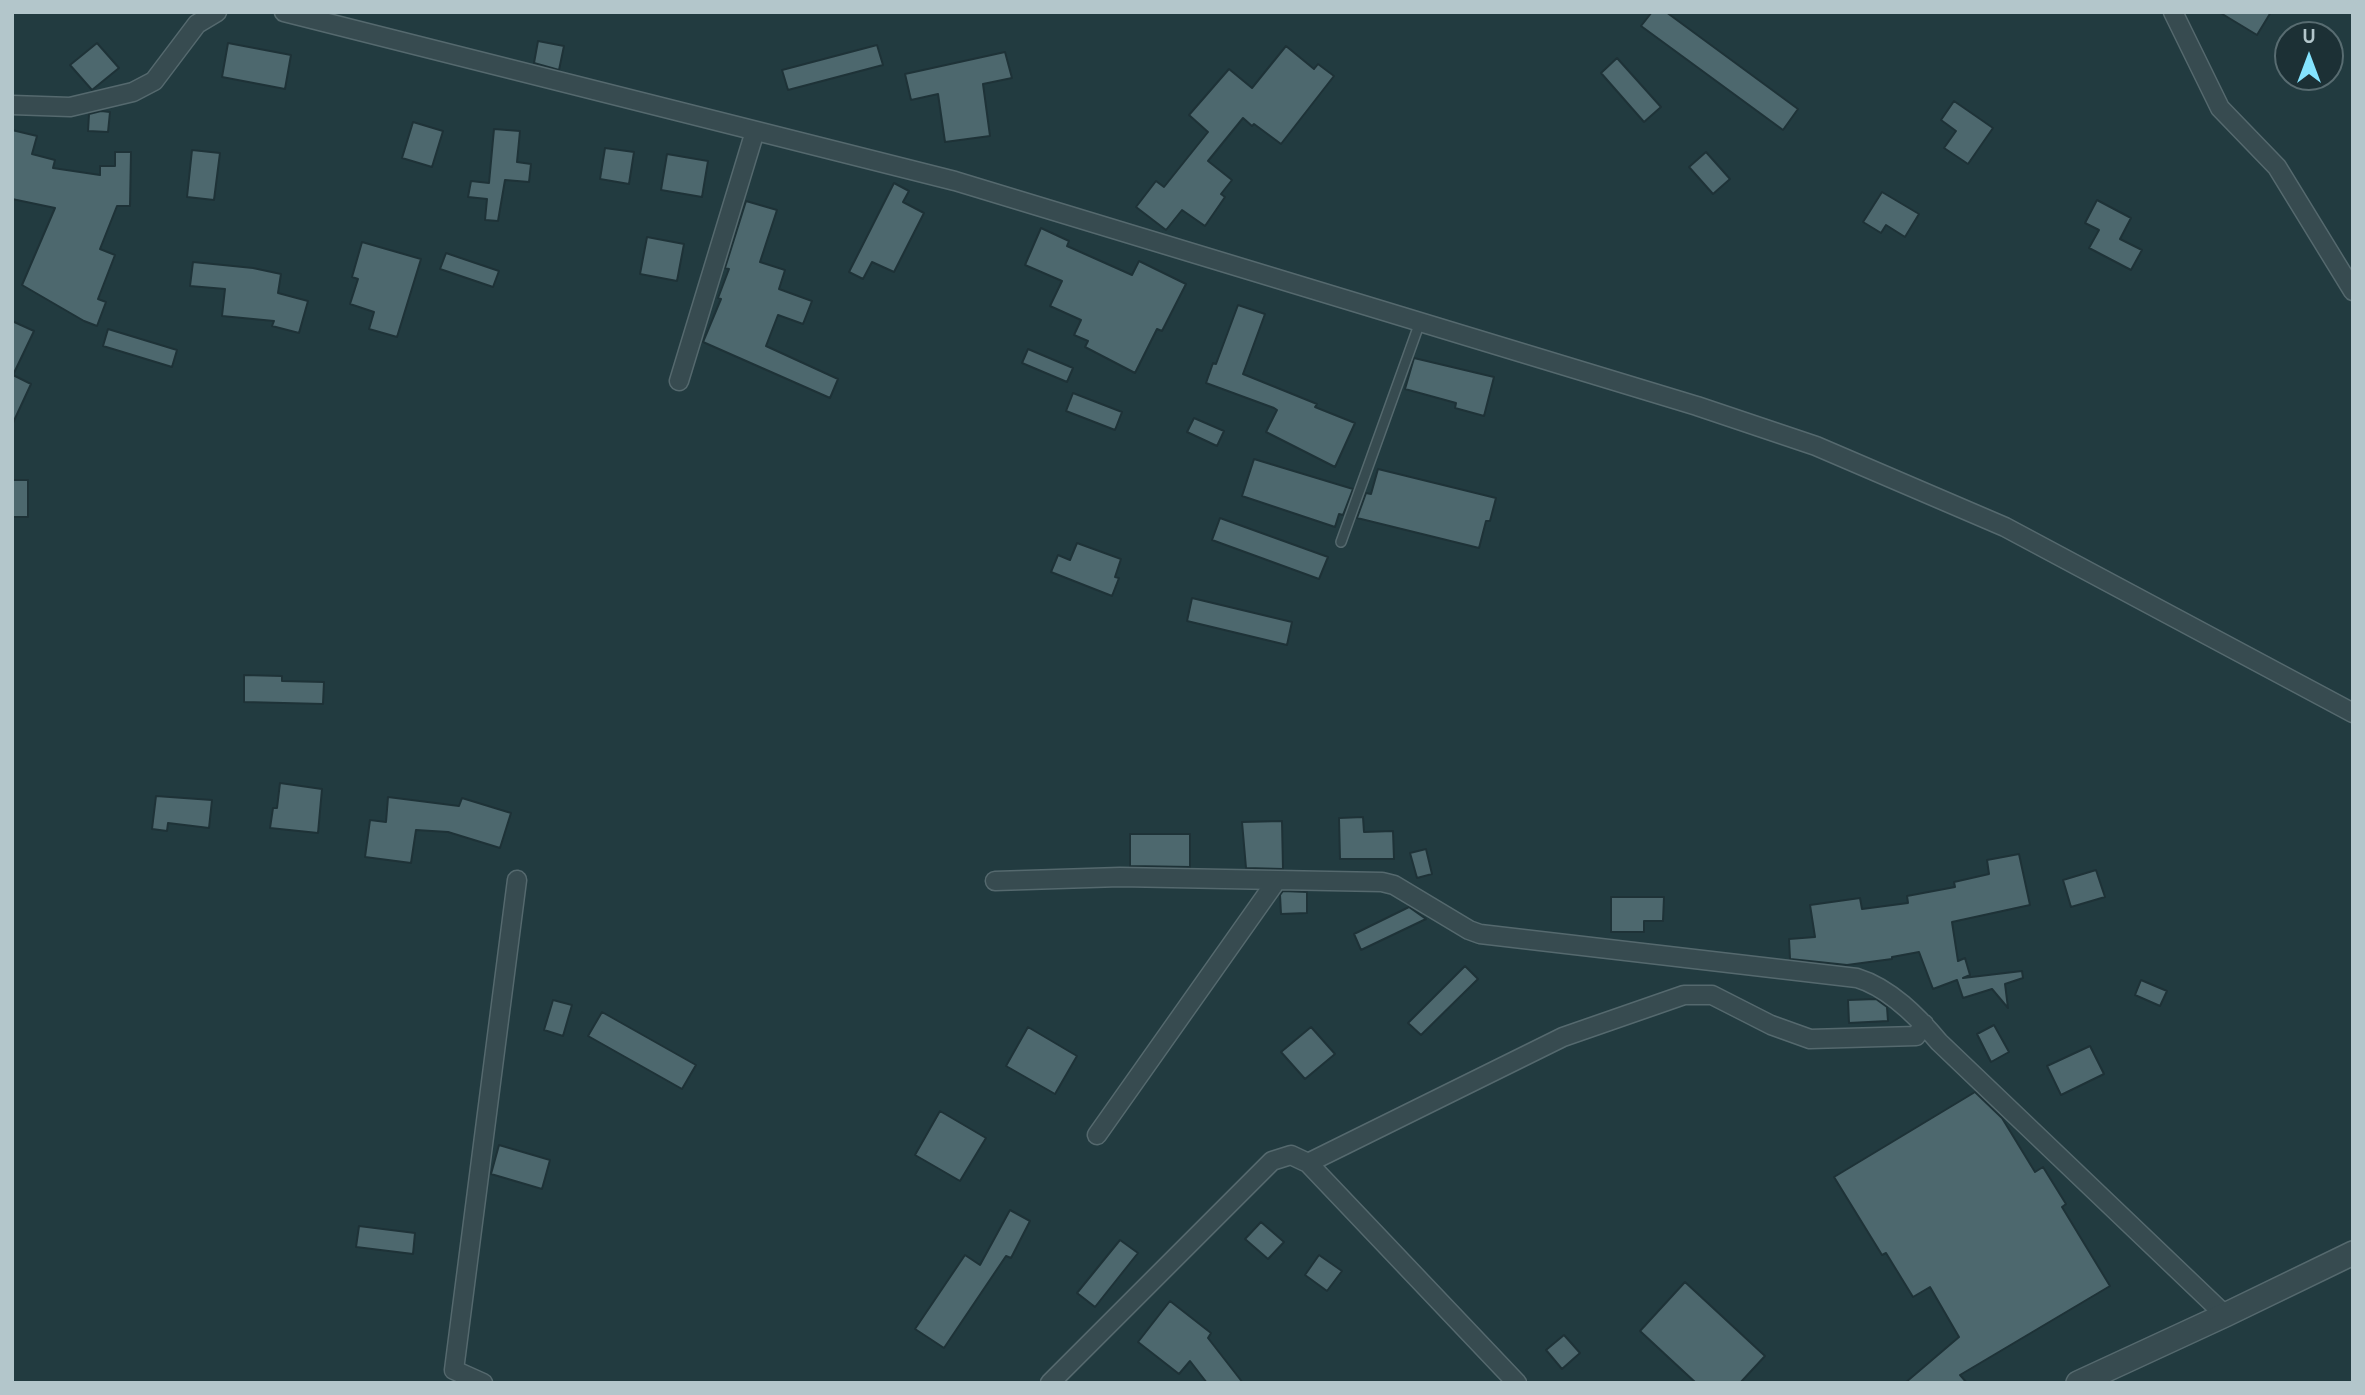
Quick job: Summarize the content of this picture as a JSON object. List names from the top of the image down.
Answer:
{
  "north": "top"
}
